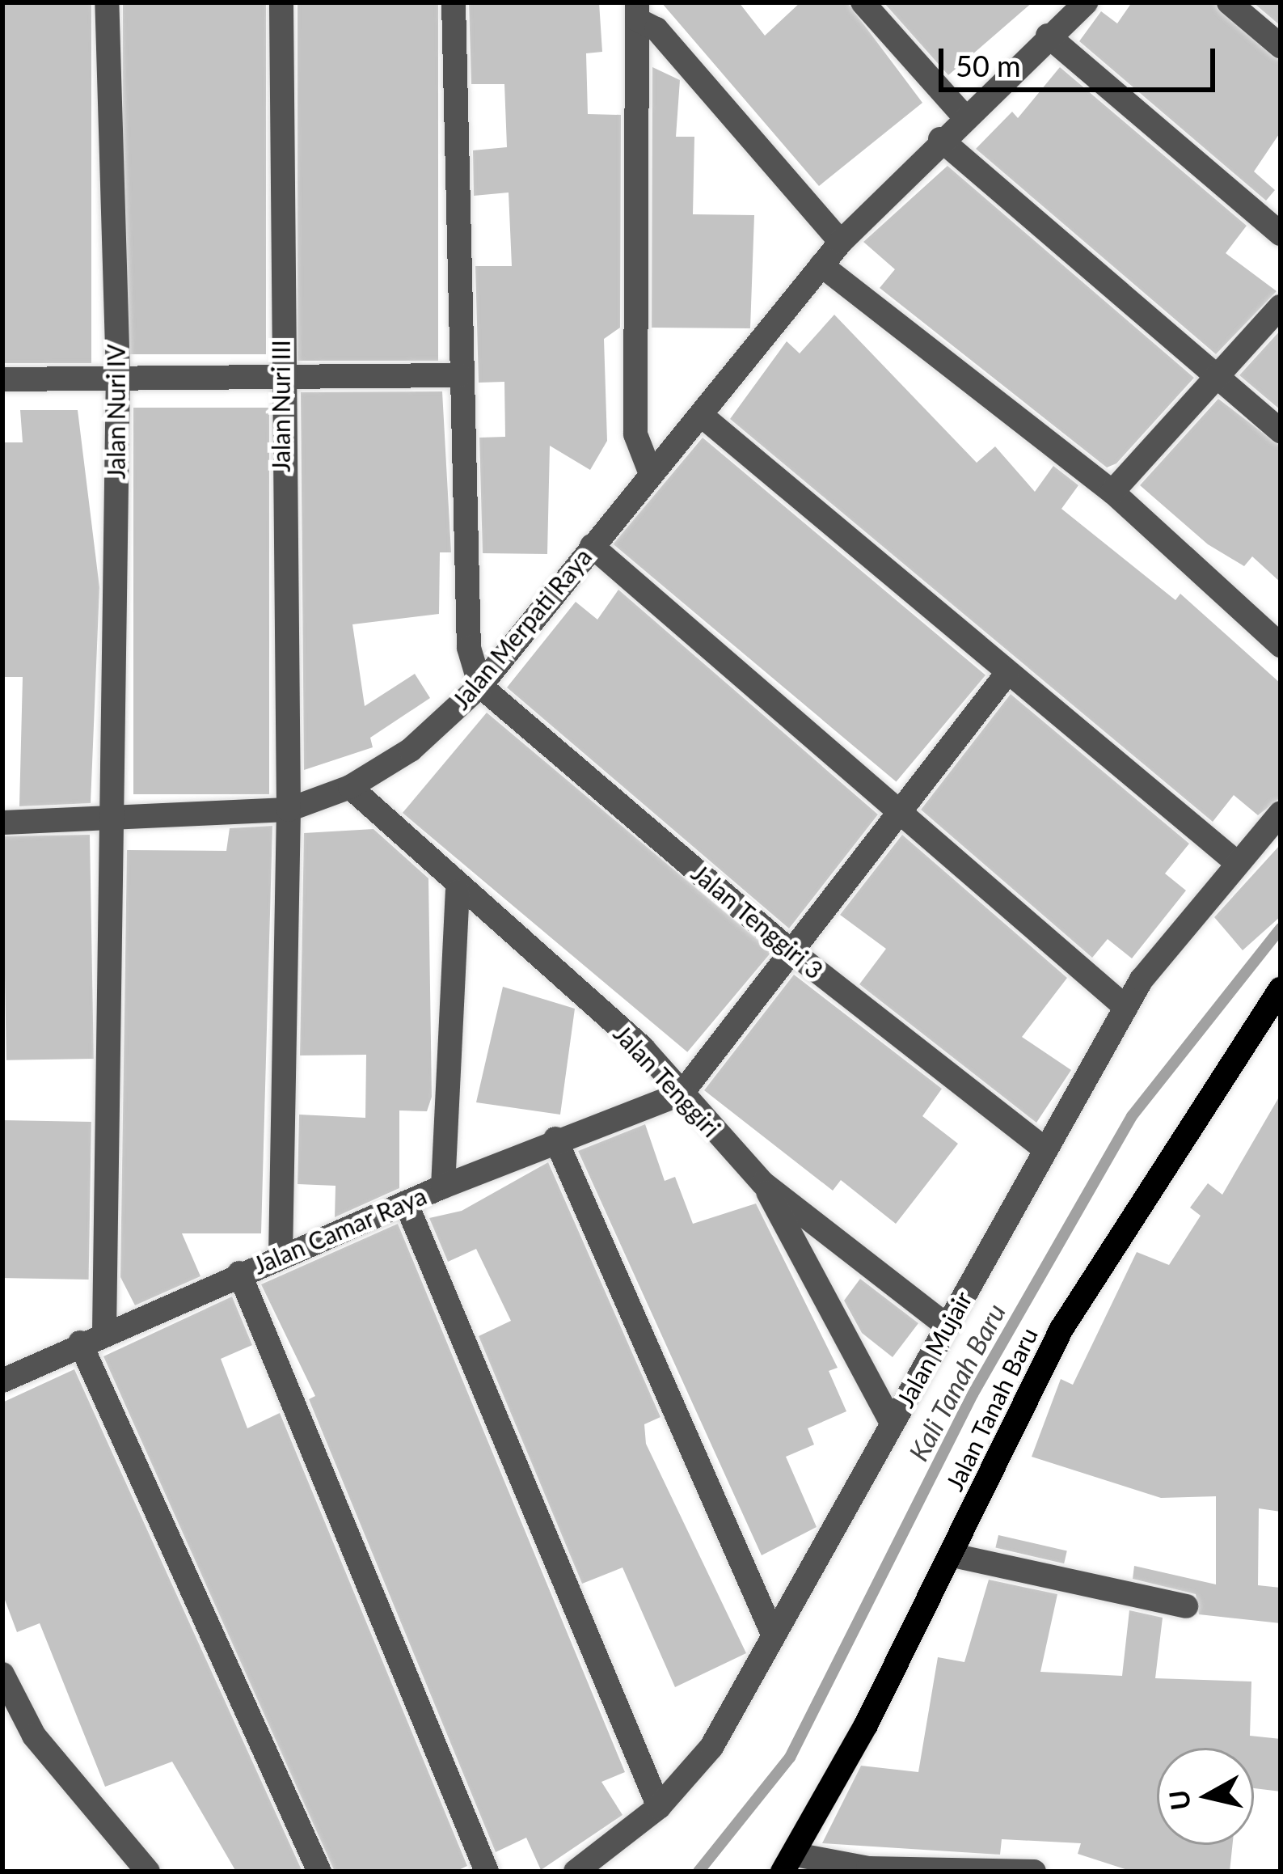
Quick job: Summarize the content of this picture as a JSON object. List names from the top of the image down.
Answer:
{
  "streets": {
    "main road": ["Jalan Tanah Baru"],
    "street": [
      "Jalan Nuri III",
      "Jalan Nuri IV",
      "Jalan Merpati Raya",
      "Jalan Tenggiri 3",
      "Jalan Tenggiri",
      "Jalan Camar Raya",
      "Jalan Mujair"
    ]
  },
  "crossings": [
    ["Jalan Nuri III", "Jalan Merpati Raya"],
    ["Jalan Nuri III", "Jalan Camar Raya"],
    ["Jalan Nuri IV", "Jalan Merpati Raya"],
    ["Jalan Nuri IV", "Jalan Camar Raya"],
    ["Jalan Merpati Raya", "Jalan Tenggiri 3"],
    ["Jalan Merpati Raya", "Jalan Tenggiri"],
    ["Jalan Tenggiri 3", "Jalan Mujair"],
    ["Jalan Tenggiri", "Jalan Camar Raya"],
    ["Jalan Tenggiri", "Jalan Mujair"]
  ],
  "water": ["Kali Tanah Baru"],
  "scale_bar": "50 m",
  "north": "left"
}
